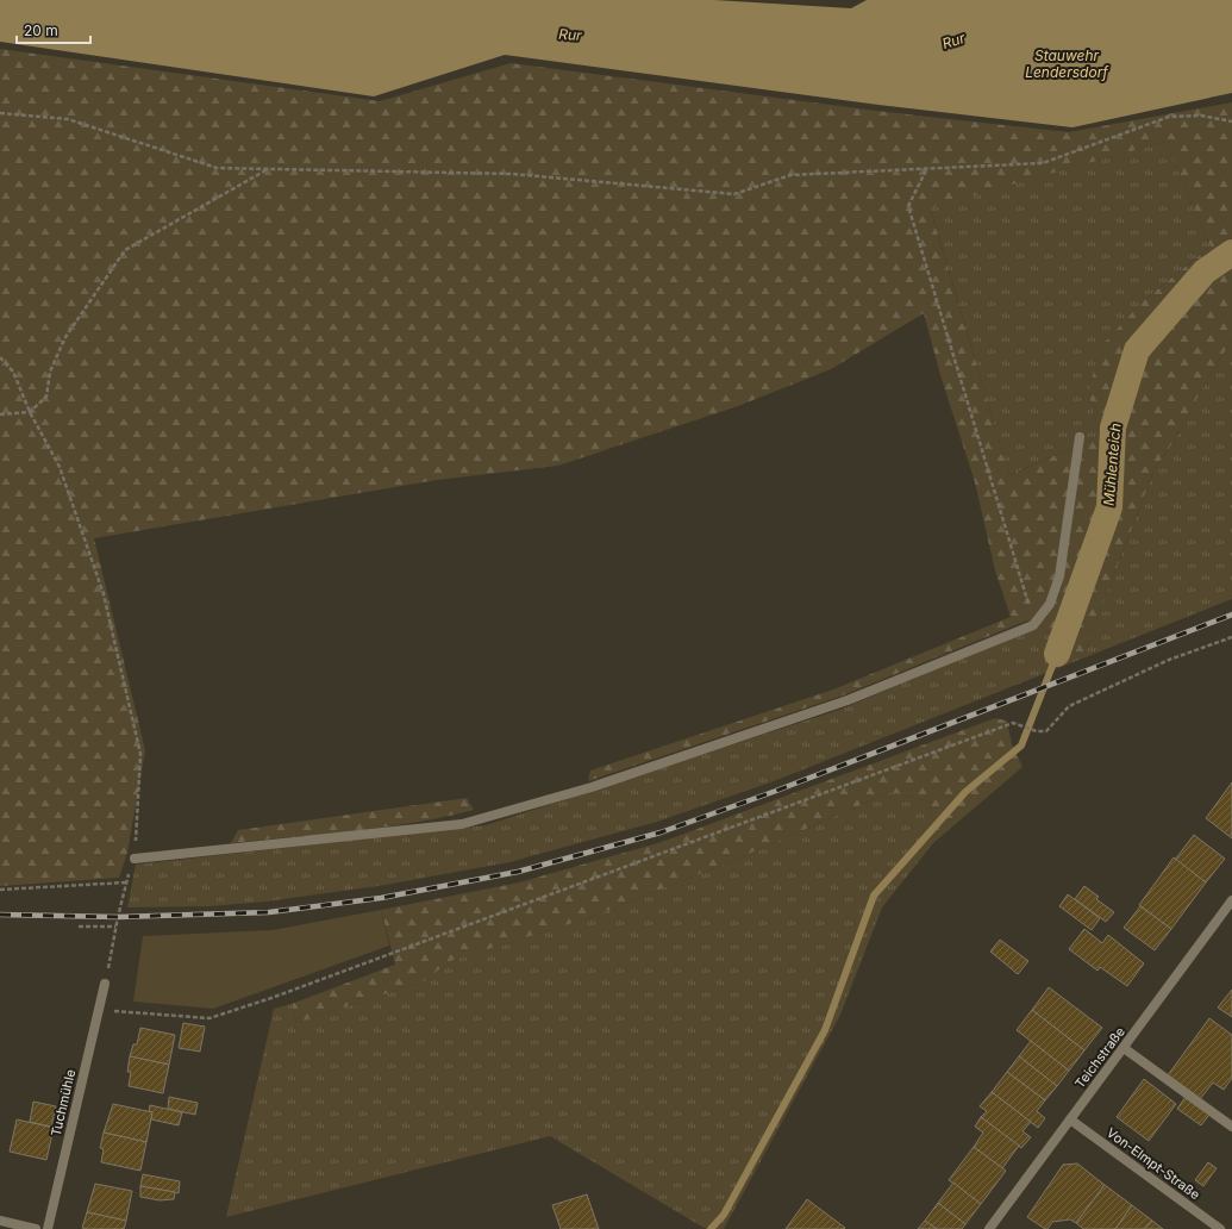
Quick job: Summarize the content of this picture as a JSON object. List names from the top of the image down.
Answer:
{
  "streets": {
    "street": ["Teichstraße", "Tuchmühle", "Von-Elmpt-Straße"]
  },
  "crossings": [
    ["Teichstraße", "Von-Elmpt-Straße"]
  ],
  "water": ["Rur", "Stauwehr Lendersdorf", "Mühlenteich"],
  "scale_bar": "20 m"
}
